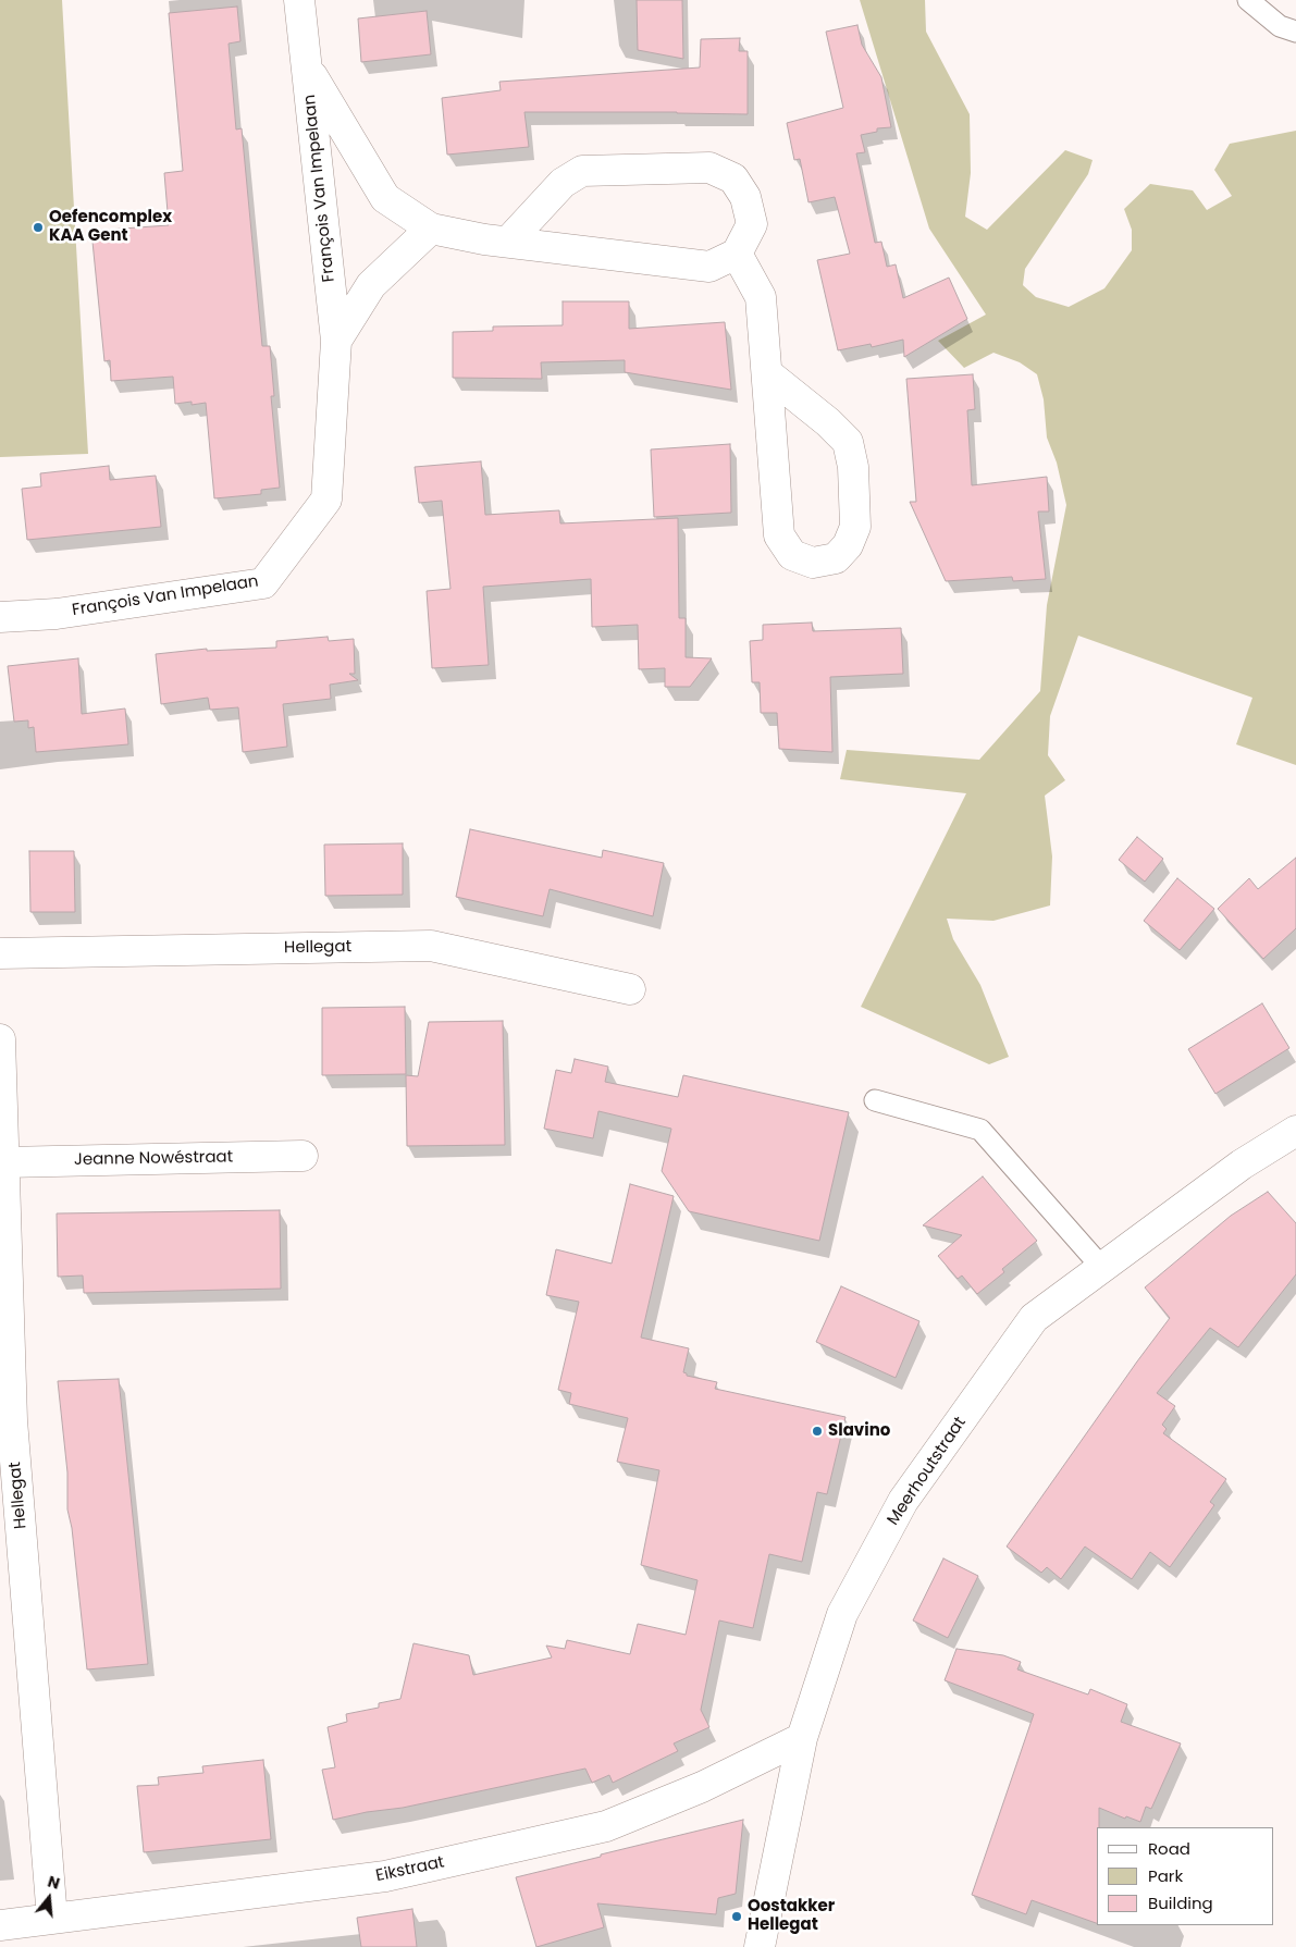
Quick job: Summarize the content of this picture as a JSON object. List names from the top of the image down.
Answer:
{
  "streets": {
    "street": [
      "François Van Impelaan",
      "Hellegat",
      "Jeanne Nowéstraat",
      "Meerhoutstraat",
      "Eikstraat"
    ]
  },
  "crossings": [
    ["Hellegat", "Jeanne Nowéstraat"],
    ["Hellegat", "Eikstraat"],
    ["Meerhoutstraat", "Eikstraat"]
  ],
  "places": ["Oefencomplex KAA Gent", "Slavino", "Oostakker Hellegat"],
  "legend": ["Road", "Park", "Building"],
  "north": "top"
}
